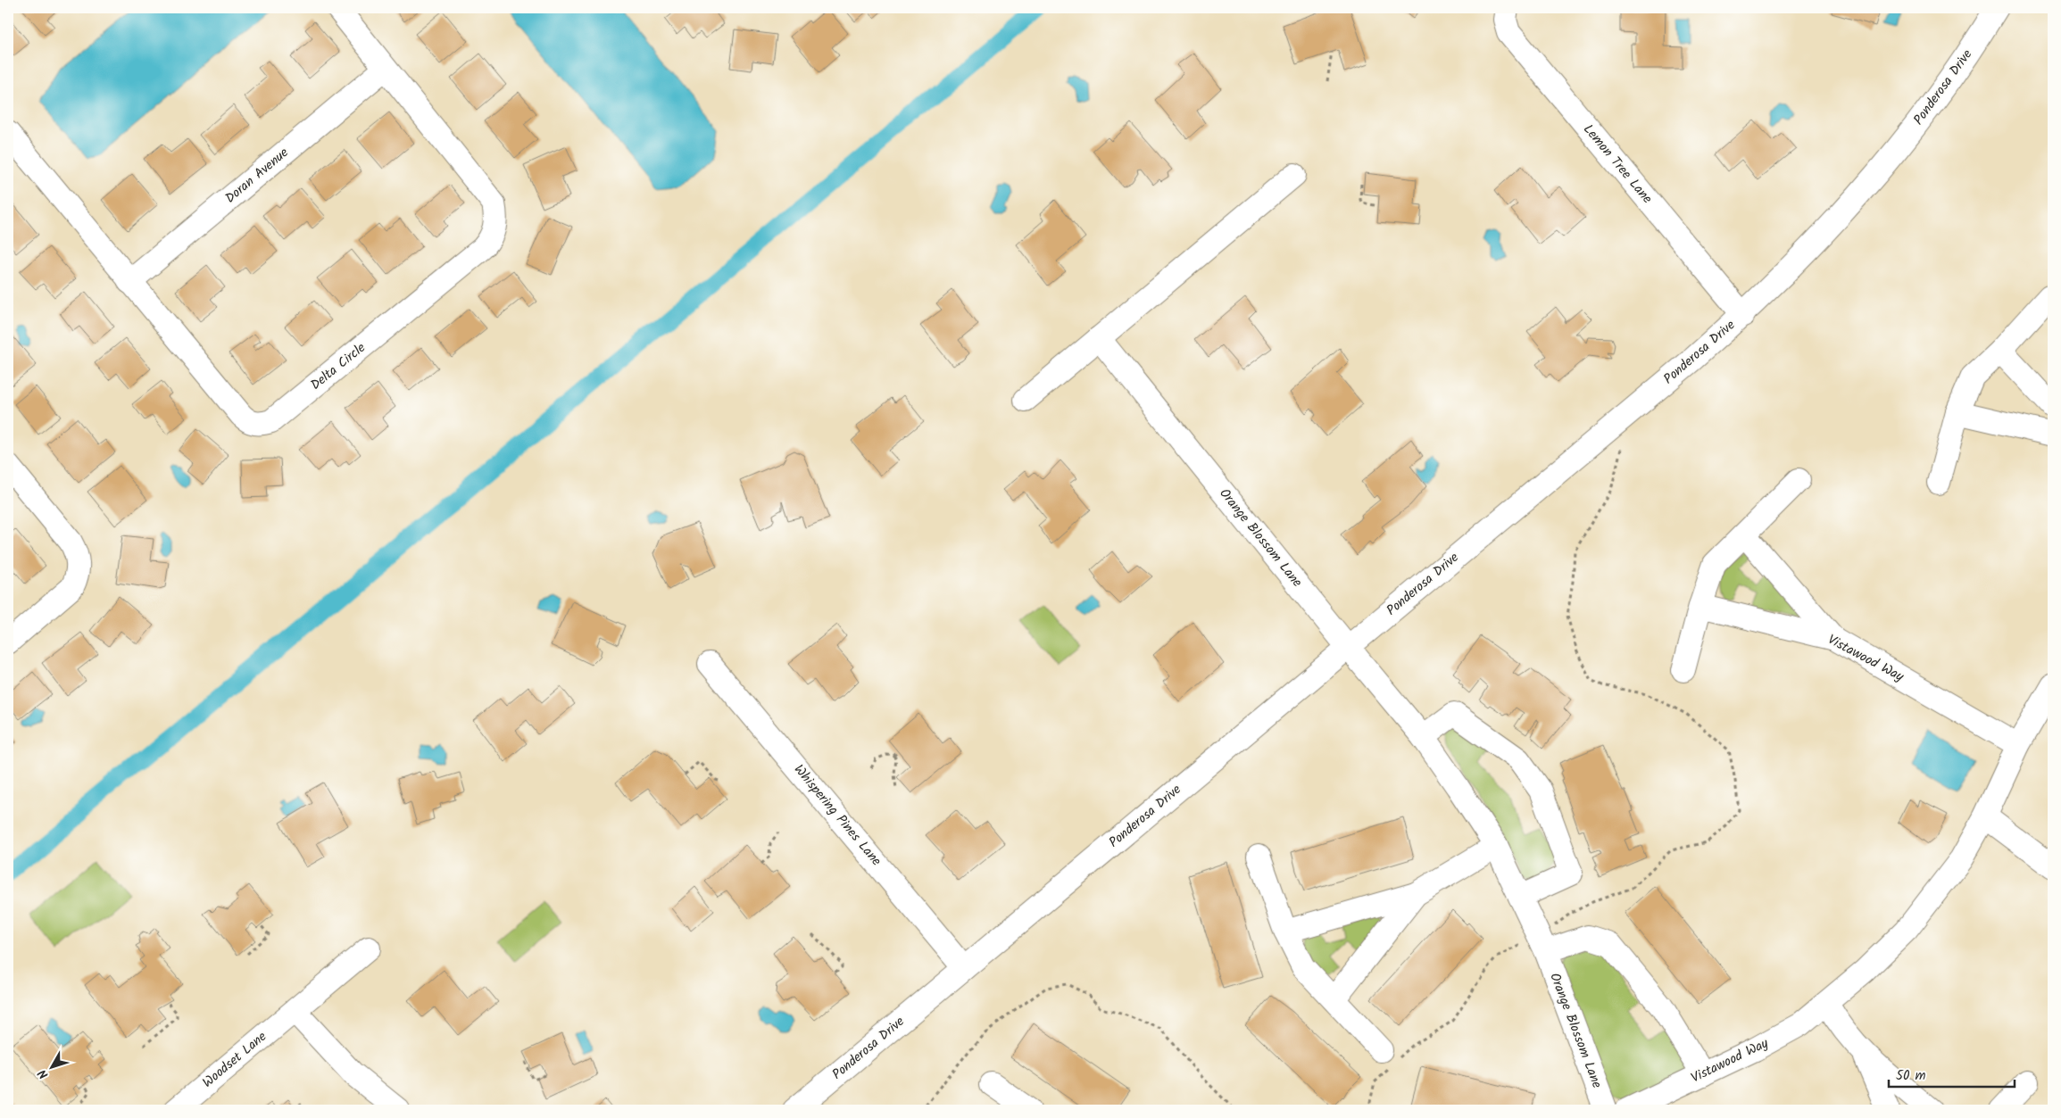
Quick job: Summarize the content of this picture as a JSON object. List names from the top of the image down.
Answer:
{
  "streets": {
    "street": [
      "Ponderosa Drive",
      "Lemon Tree Lane",
      "Doran Avenue",
      "Delta Circle",
      "Orange Blossom Lane",
      "Vistawood Way",
      "Whispering Pines Lane",
      "Woodset Lane"
    ]
  },
  "crossings": [
    ["Ponderosa Drive", "Lemon Tree Lane"],
    ["Ponderosa Drive", "Orange Blossom Lane"],
    ["Ponderosa Drive", "Whispering Pines Lane"],
    ["Doran Avenue", "Delta Circle"]
  ],
  "scale_bar": "50 m",
  "north": "bottom left"
}
